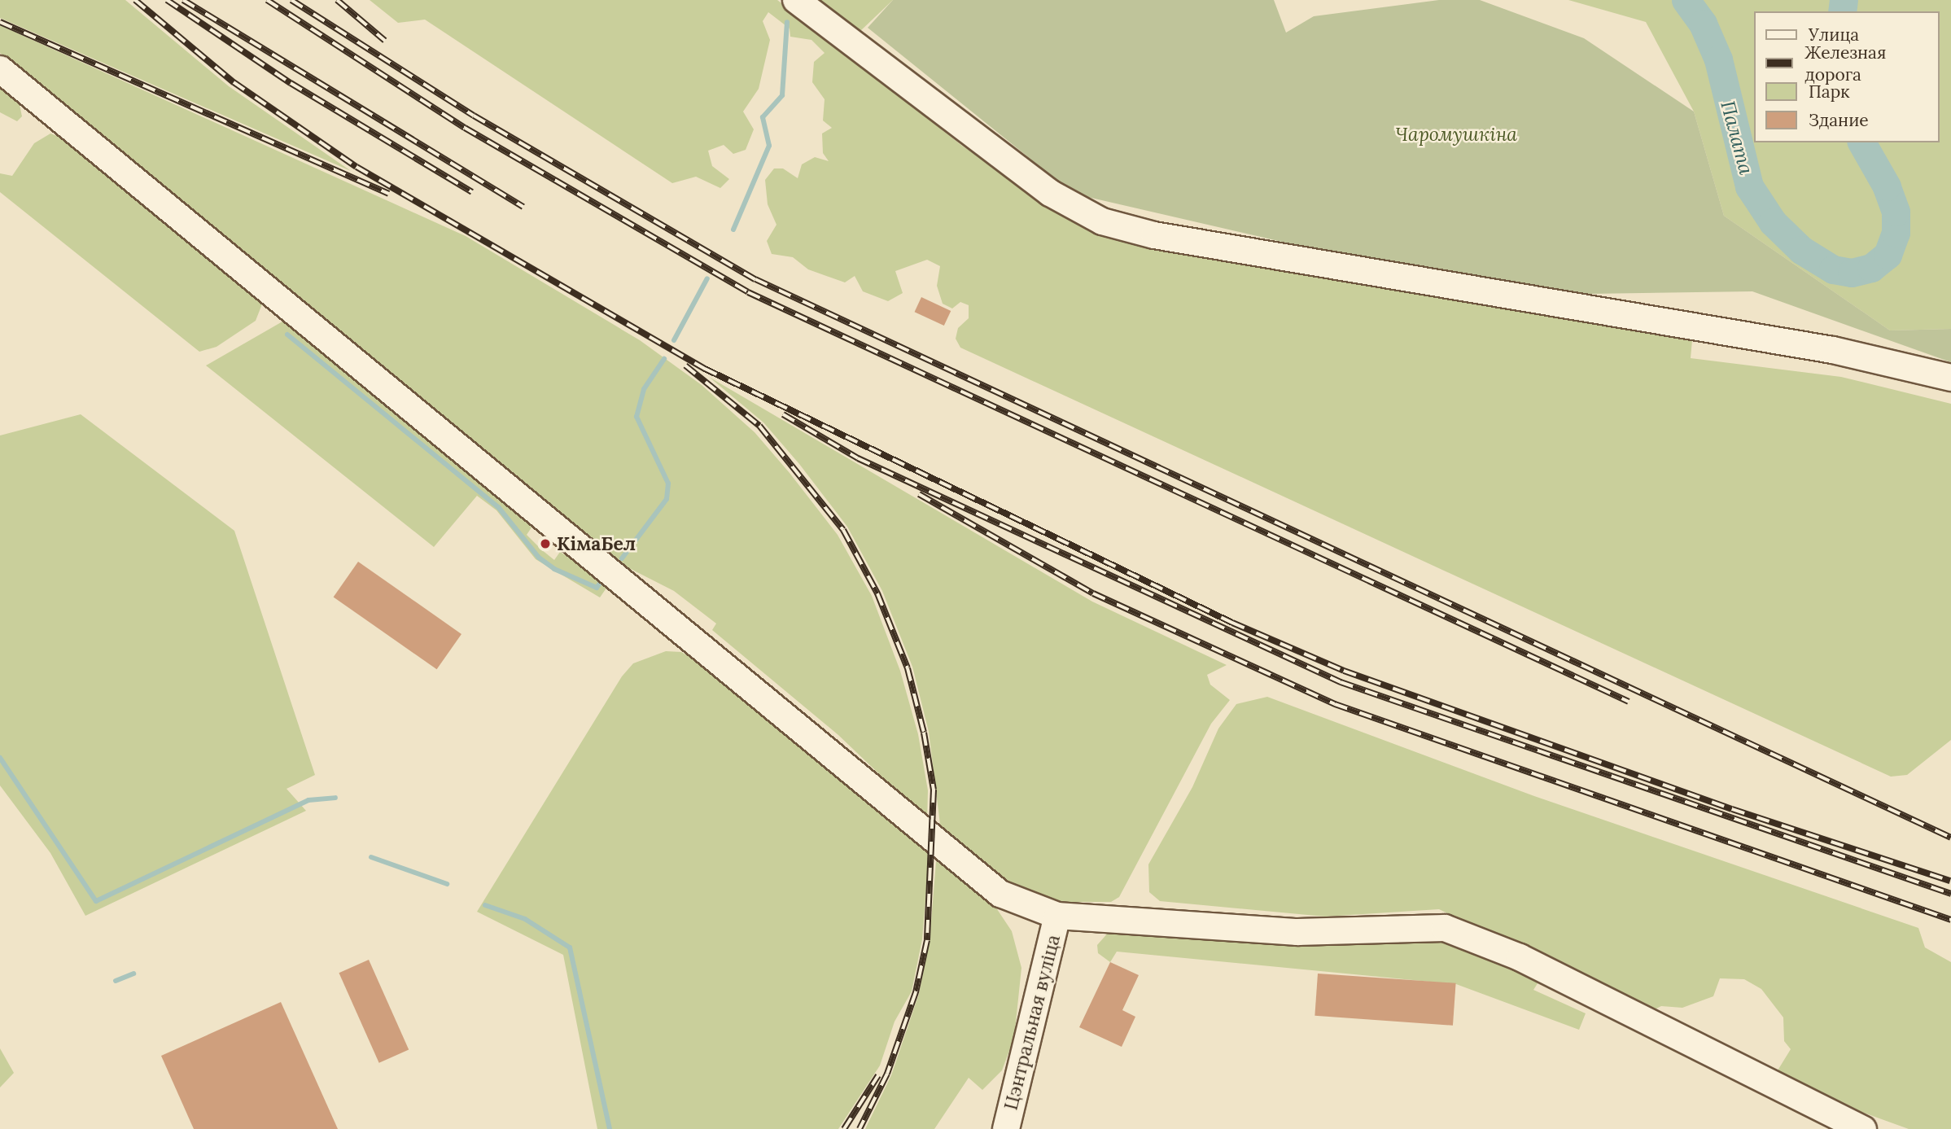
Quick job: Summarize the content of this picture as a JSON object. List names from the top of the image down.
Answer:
{
  "streets": {
    "street": ["Цэнтральная вуліца"]
  },
  "water": ["Палата"],
  "parks": ["Чаромушкіна"],
  "places": ["КімаБел"],
  "legend": [
    "Улица",
    "Железная дорога",
    "Парк",
    "Здание"
  ]
}
